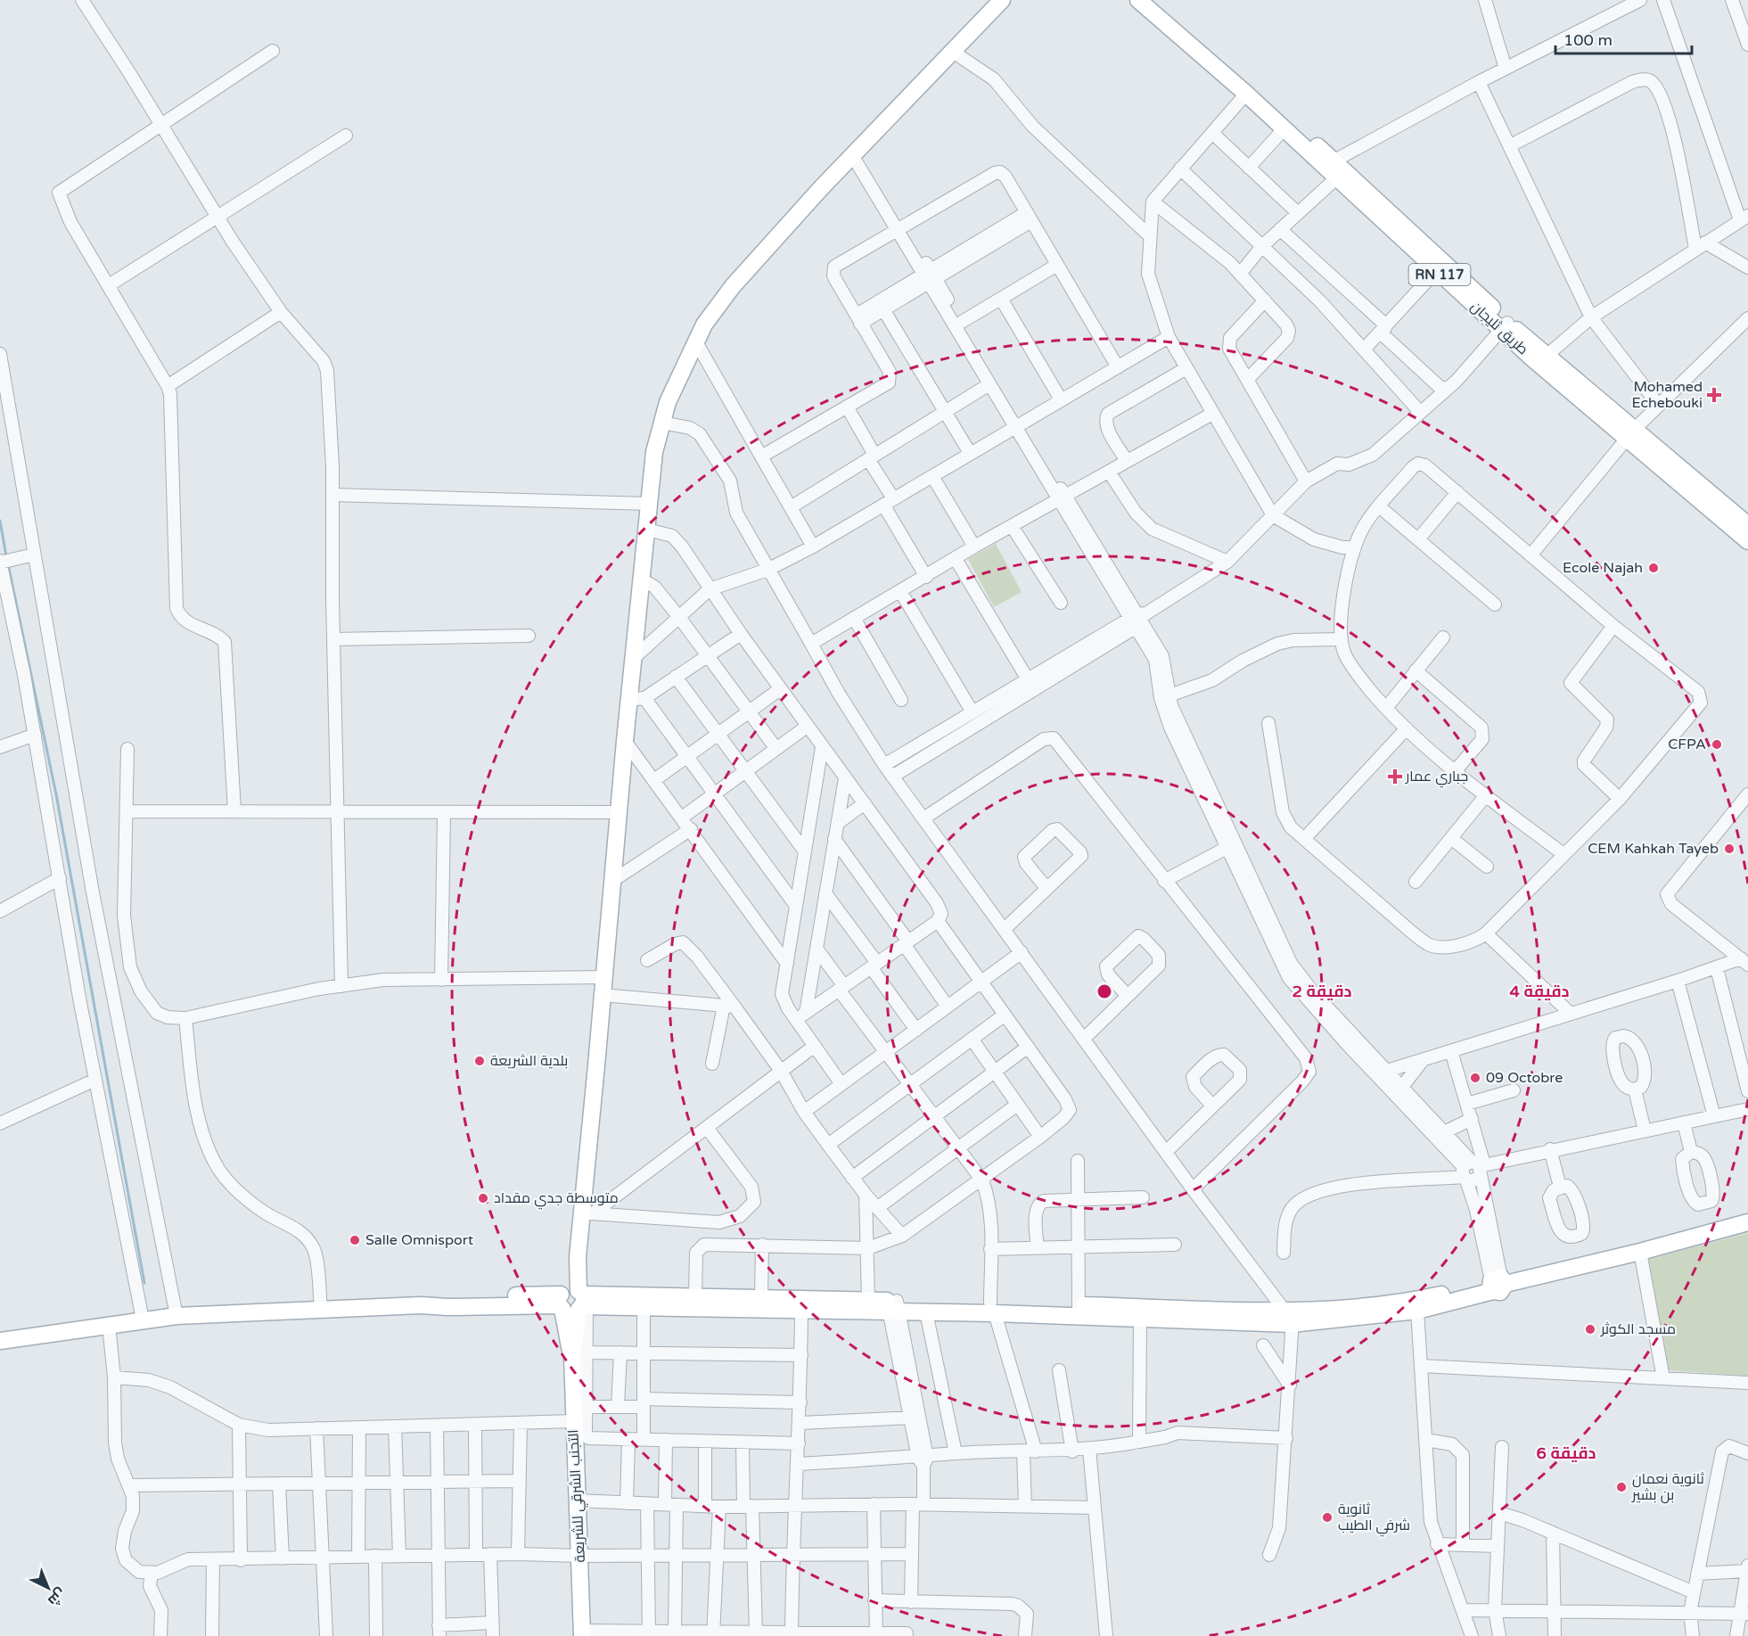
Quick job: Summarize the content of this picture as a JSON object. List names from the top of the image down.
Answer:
{
  "streets": {
    "main road": ["RN 117", "طريق ثليجان", "التجنب الشرقي للشريعة"]
  },
  "places": {
    "health": ["Mohamed Echebouki", "جباري عمار"],
    "other": [
      "Ecole Najah",
      "CFPA",
      "CEM Kahkah Tayeb",
      "بلدية الشريعة",
      "09 Octobre",
      "متوسطة جدي مقداد",
      "Salle Omnisport",
      "مسجد الكوثر",
      "ثانوية نعمان بن بشير",
      "ثانوية شرفي الطيب"
    ]
  },
  "scale_bar": "100 m",
  "north": "bottom right",
  "rings": ["2 دقيقة", "4 دقيقة", "6 دقيقة"]
}
